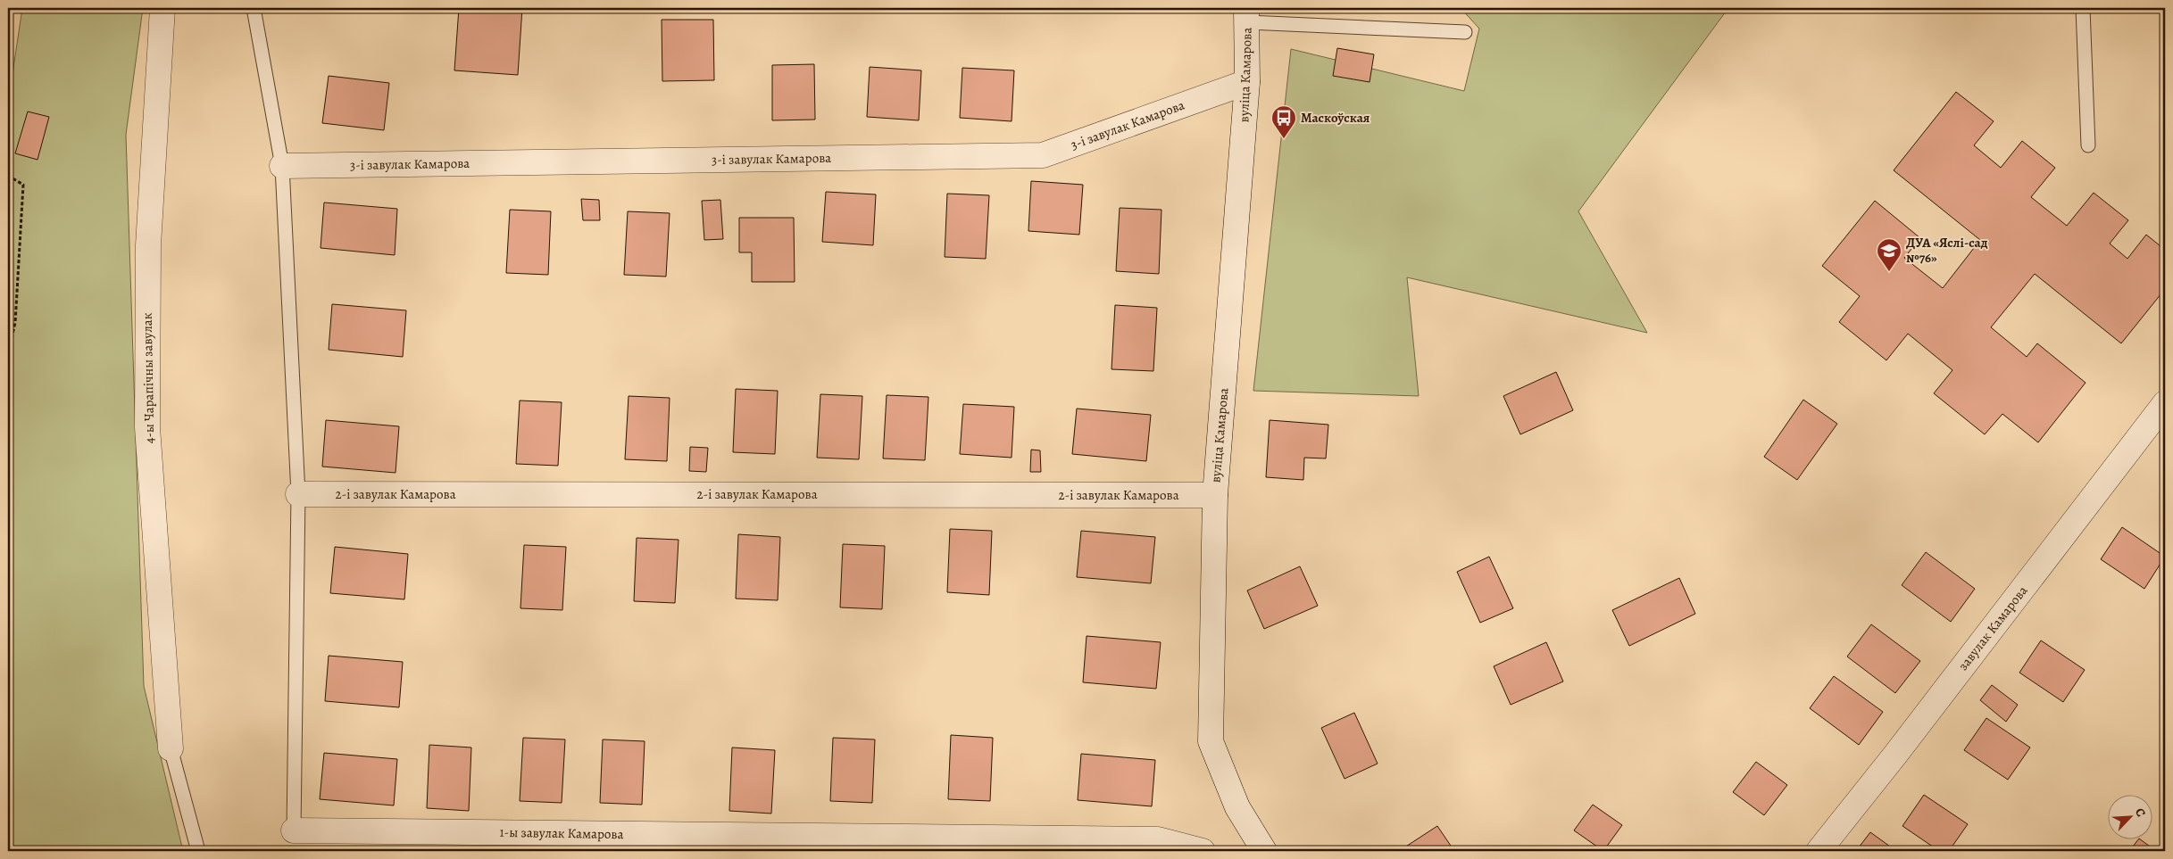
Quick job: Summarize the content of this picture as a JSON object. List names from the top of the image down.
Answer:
{
  "streets": {
    "street": [
      "вуліца Камарова",
      "3-і завулак Камарова",
      "4-ы Чарапічны завулак",
      "2-і завулак Камарова",
      "завулак Камарова",
      "1-ы завулак Камарова"
    ]
  },
  "crossings": [
    ["вуліца Камарова", "3-і завулак Камарова"],
    ["вуліца Камарова", "2-і завулак Камарова"]
  ],
  "places": {
    "bus stop": ["Маскоўская"],
    "school or university": ["ДУА «Яслі-сад №76»"]
  },
  "north": "top right"
}
